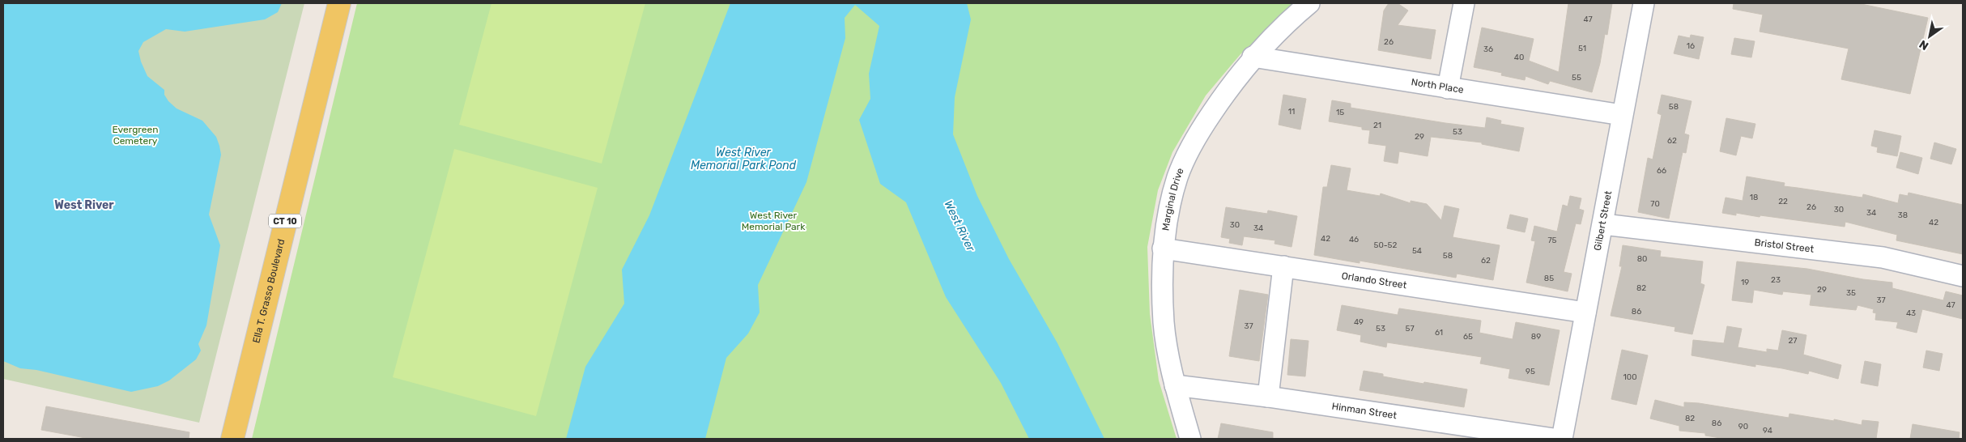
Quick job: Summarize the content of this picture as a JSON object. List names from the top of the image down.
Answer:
{
  "streets": {
    "main road": ["CT 10", "Ella T. Grasso Boulevard"],
    "street": [
      "North Place",
      "Marginal Drive",
      "Gilbert Street",
      "Bristol Street",
      "Orlando Street",
      "Hinman Street"
    ]
  },
  "crossings": [
    ["North Place", "Marginal Drive"],
    ["North Place", "Gilbert Street"],
    ["Marginal Drive", "Orlando Street"],
    ["Marginal Drive", "Hinman Street"],
    ["Gilbert Street", "Bristol Street"],
    ["Gilbert Street", "Orlando Street"]
  ],
  "districts": ["West River"],
  "water": ["West River Memorial Park Pond", "West River"],
  "parks": ["Evergreen Cemetery", "West River Memorial Park"],
  "house_numbers": [
    "47",
    "26",
    "16",
    "51",
    "36",
    "40",
    "55",
    "58",
    "11",
    "15",
    "21",
    "53",
    "29",
    "62",
    "66",
    "18",
    "22",
    "70",
    "26",
    "30",
    "34",
    "38",
    "42",
    "30",
    "34",
    "42",
    "46",
    "75",
    "50-52",
    "54",
    "58",
    "80",
    "62",
    "85",
    "23",
    "19",
    "82",
    "29",
    "35",
    "37",
    "47",
    "86",
    "43",
    "49",
    "37",
    "53",
    "57",
    "61",
    "65",
    "89",
    "27",
    "95",
    "100",
    "82",
    "86",
    "90",
    "94"
  ],
  "north": "bottom left"
}
